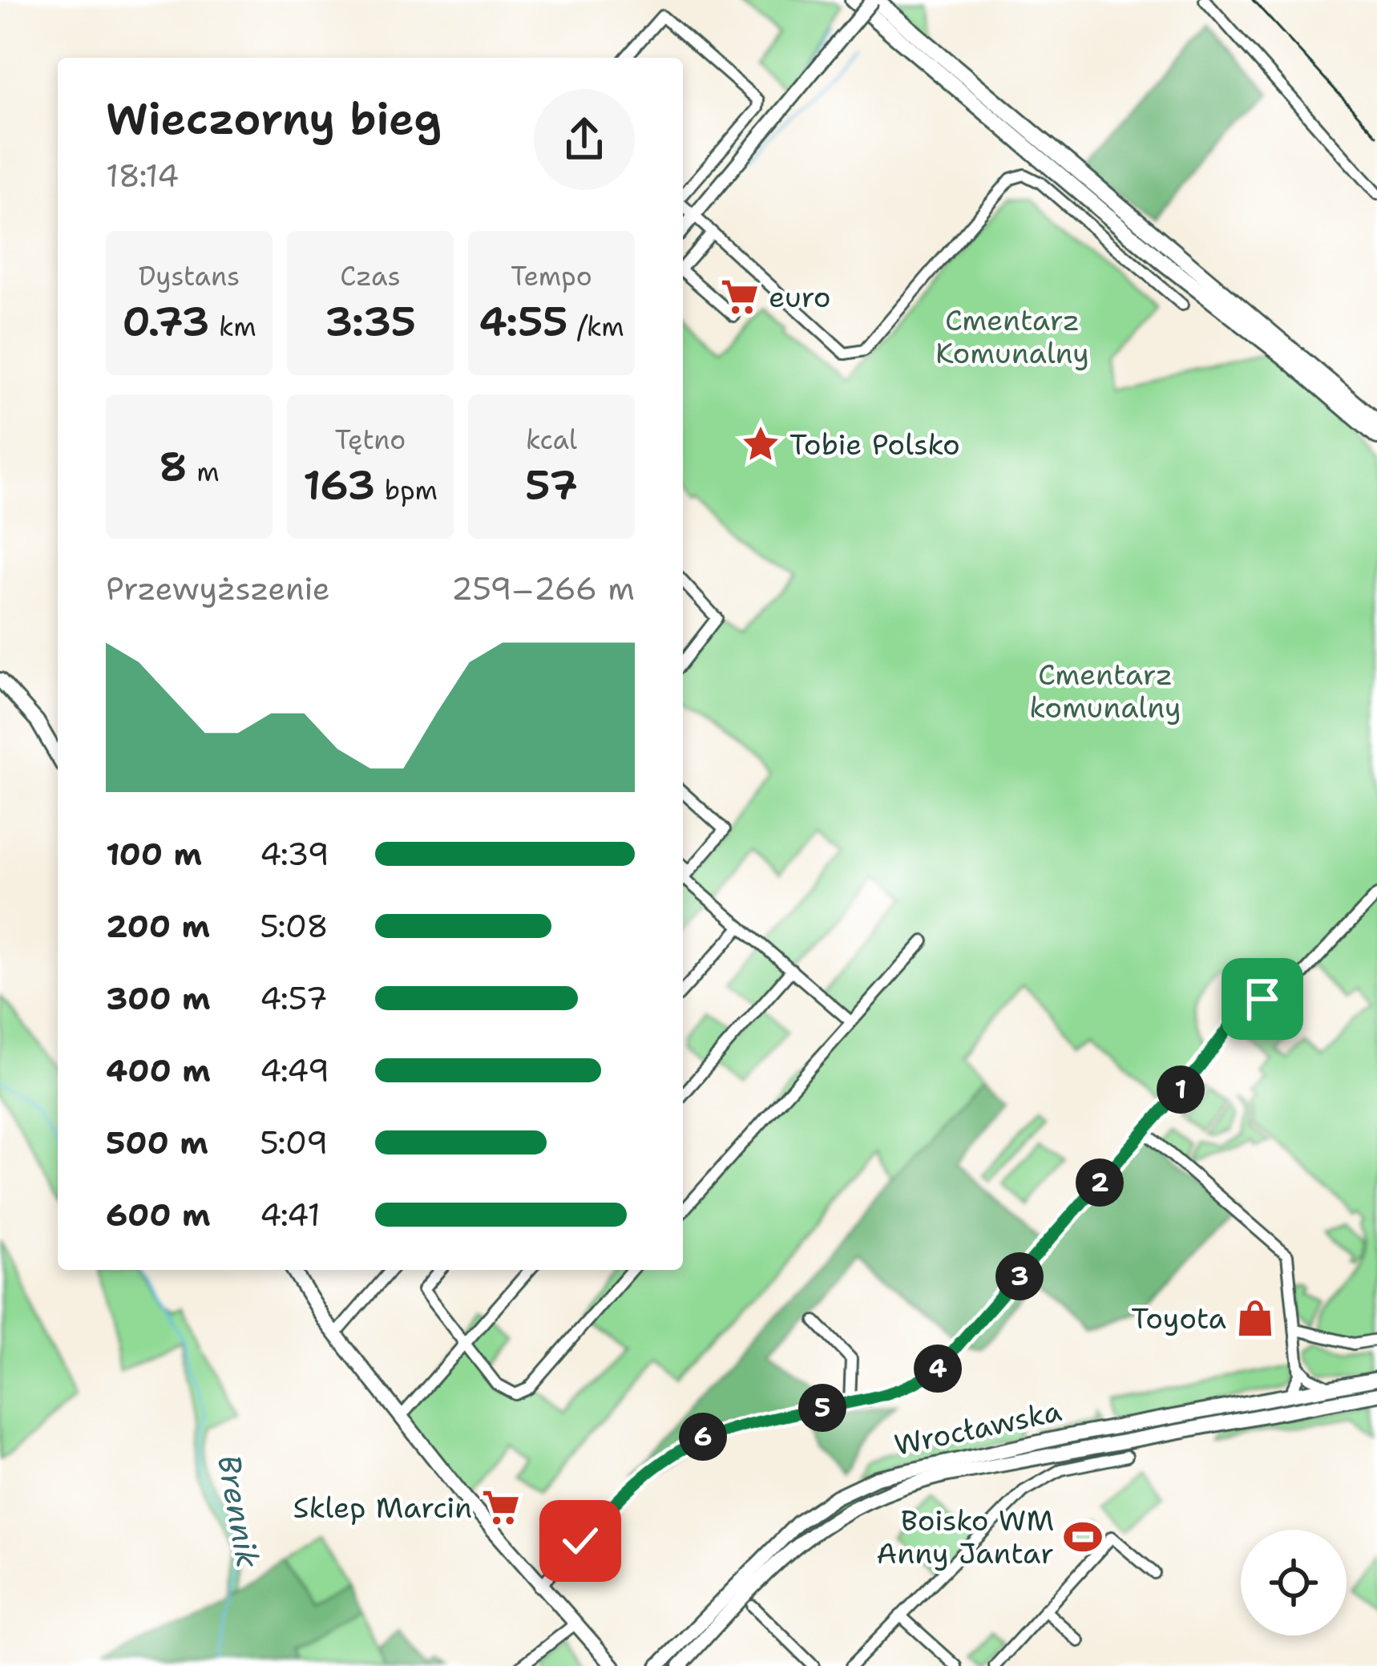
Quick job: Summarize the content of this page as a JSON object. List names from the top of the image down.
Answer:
{
  "streets": {
    "main road": ["Wrocławska"]
  },
  "water": ["Brennik"],
  "parks": ["Cmentarz Komunalny", "Cmentarz komunalny"],
  "places": {
    "supermarket": ["euro", "Sklep Marcin"],
    "place": ["Tobie Polsko"],
    "shop": ["Toyota"],
    "sports": ["Boisko WM Anny Jantar"]
  },
  "page": {
    "heading": ["Wieczorny bieg", "18:14"],
    "stats": [
      ["Dystans", "0.73 km"],
      ["Czas", "3:35"],
      ["Tempo", "4:55 /km"],
      ["8 m"],
      ["Tętno", "163 bpm"],
      ["kcal", "57"]
    ],
    "chart": ["Przewyższenie", "259–266 m"],
    "list": [
      {
        "name": "100 m",
        "note": "4:39"
      },
      {
        "name": "200 m",
        "note": "5:08"
      },
      {
        "name": "300 m",
        "note": "4:57"
      },
      {
        "name": "400 m",
        "note": "4:49"
      },
      {
        "name": "500 m",
        "note": "5:09"
      },
      {
        "name": "600 m",
        "note": "4:41"
      }
    ],
    "pins": [
      "1",
      "2",
      "3",
      "4",
      "5",
      "6"
    ]
  }
}
